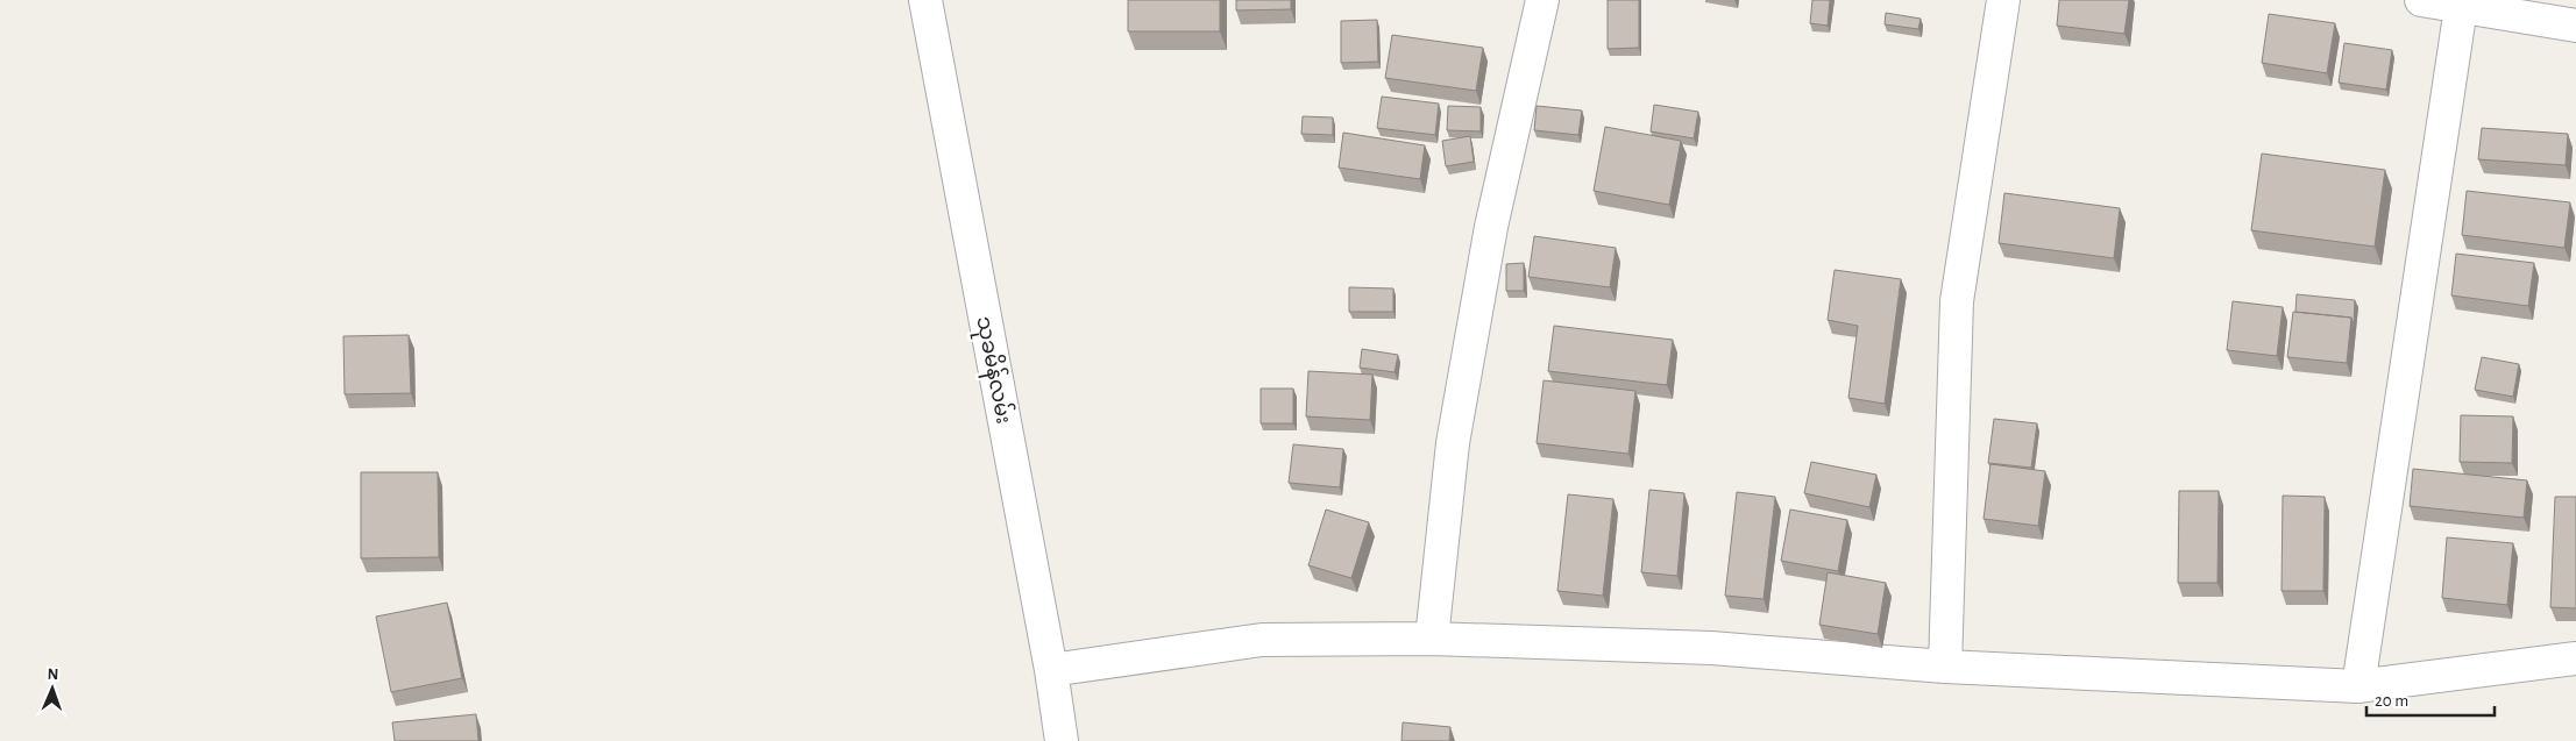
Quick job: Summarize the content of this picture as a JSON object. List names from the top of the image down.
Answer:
{
  "streets": {
    "street": ["သုခမိန်လမ်း"]
  },
  "scale_bar": "20 m",
  "north": "top"
}
